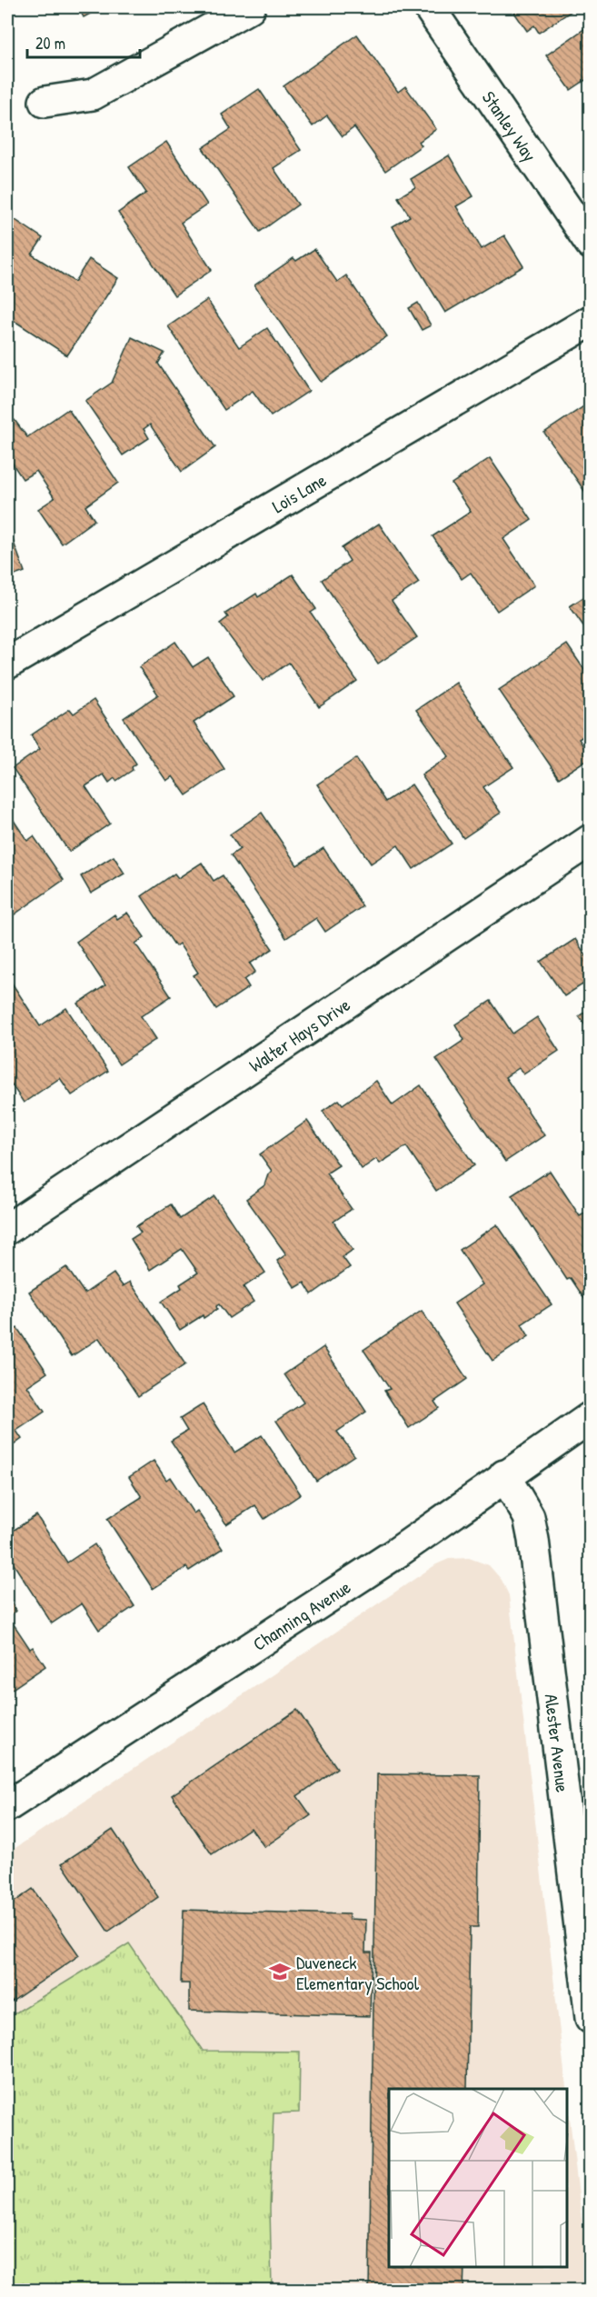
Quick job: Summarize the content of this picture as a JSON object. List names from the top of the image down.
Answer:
{
  "streets": {
    "street": [
      "Stanley Way",
      "Lois Lane",
      "Walter Hays Drive",
      "Channing Avenue",
      "Alester Avenue"
    ]
  },
  "crossings": [
    ["Channing Avenue", "Alester Avenue"]
  ],
  "places": {
    "school or university": ["Duveneck Elementary School"]
  },
  "scale_bar": "20 m"
}
